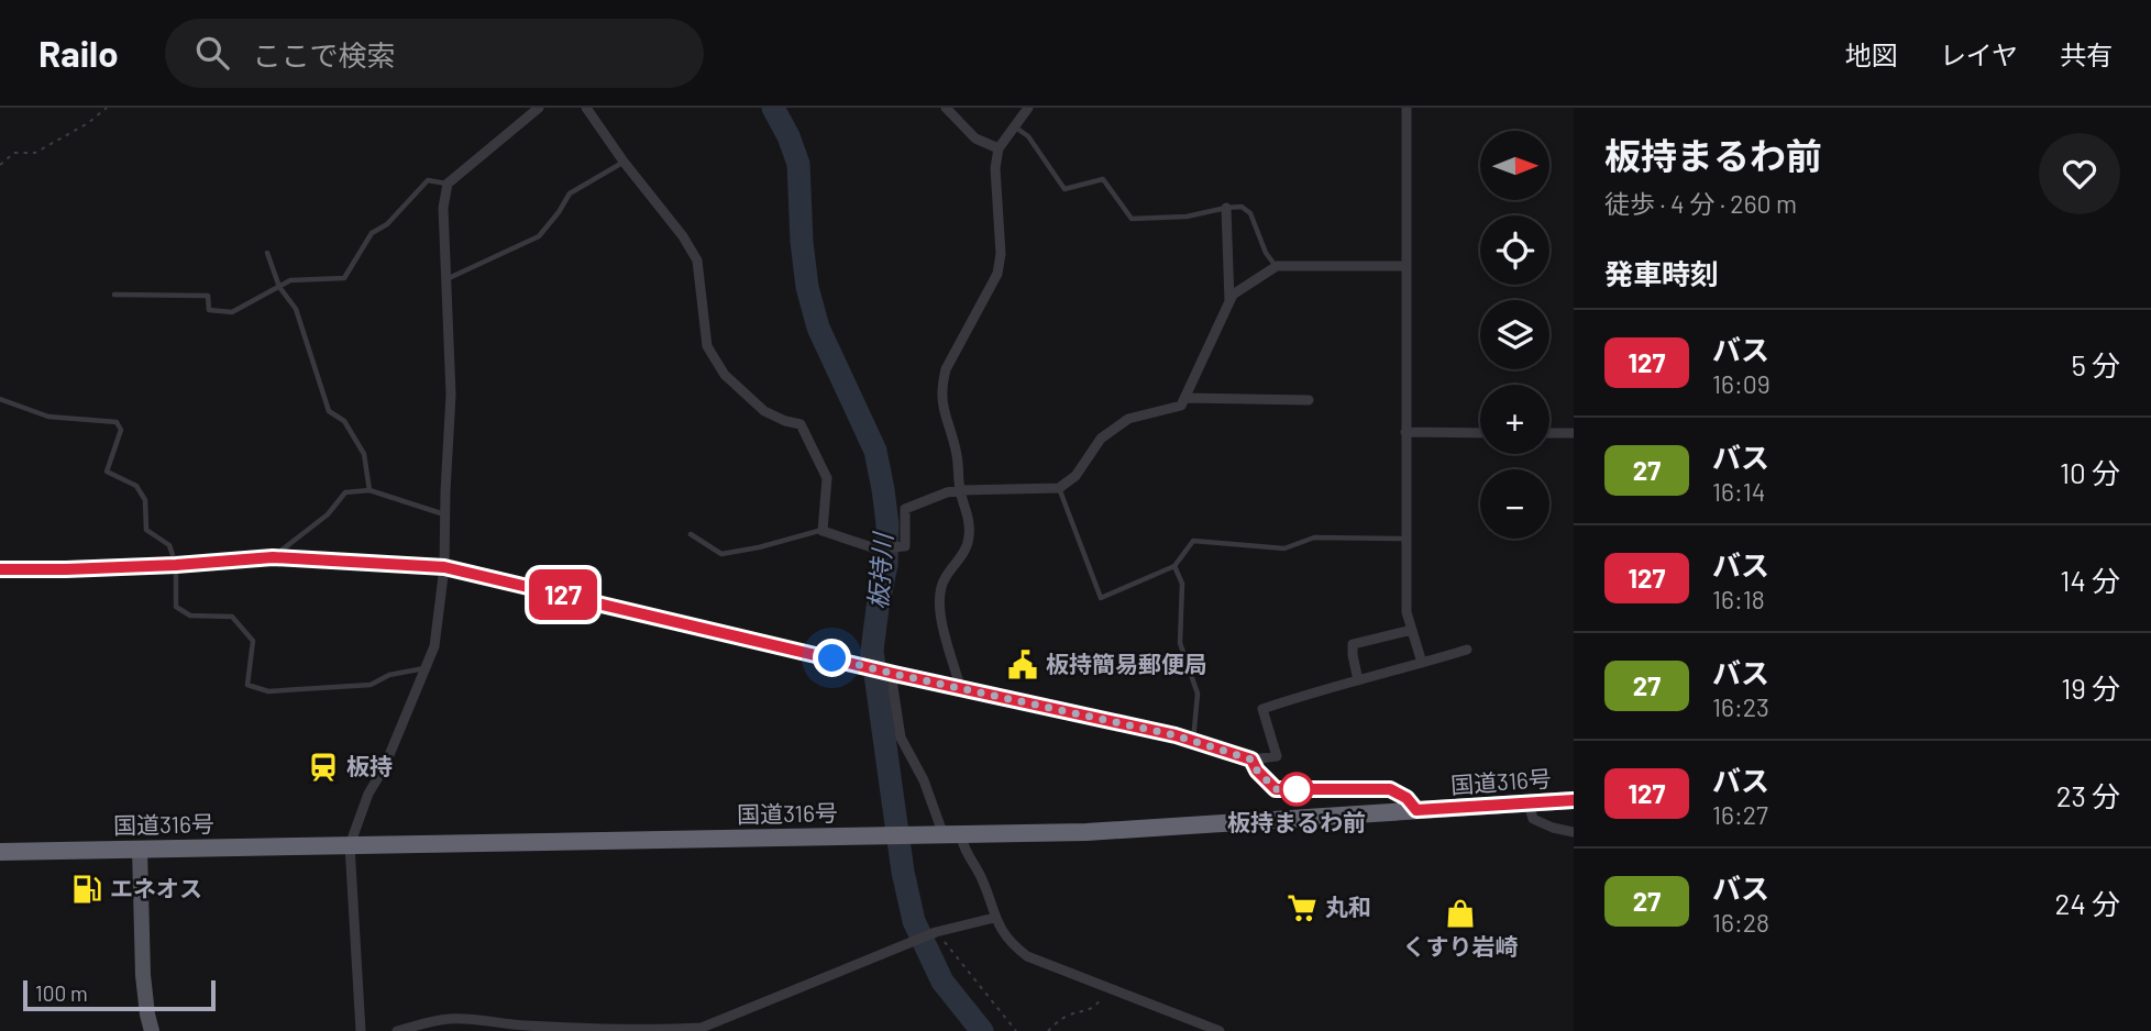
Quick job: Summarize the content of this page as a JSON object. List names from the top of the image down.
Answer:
{
  "streets": {
    "highway": ["国道316号"]
  },
  "water": ["板持川"],
  "places": {
    "public building": ["板持簡易郵便局"],
    "station": ["板持"],
    "other": ["板持まるわ前"],
    "fuel station": ["エネオス"],
    "supermarket": ["丸和"],
    "shop": ["くすり岩崎"]
  },
  "lines": ["bus line 127"],
  "scale_bar": "100 m",
  "north": "right",
  "page": {
    "header": "Railo",
    "search": "ここで検索",
    "nav": ["地図", "レイヤ", "共有"],
    "on_map": "127",
    "heading": [
      ["板持まるわ前", "徒歩 · 4 分 · 260 m"],
      "発車時刻"
    ],
    "map_buttons": ["+", "−"],
    "list": [
      {
        "mark": "127",
        "name": "バス",
        "note": "16:09",
        "value": "5 分"
      },
      {
        "mark": "27",
        "name": "バス",
        "note": "16:14",
        "value": "10 分"
      },
      {
        "mark": "127",
        "name": "バス",
        "note": "16:18",
        "value": "14 分"
      },
      {
        "mark": "27",
        "name": "バス",
        "note": "16:23",
        "value": "19 分"
      },
      {
        "mark": "127",
        "name": "バス",
        "note": "16:27",
        "value": "23 分"
      },
      {
        "mark": "27",
        "name": "バス",
        "note": "16:28",
        "value": "24 分"
      }
    ],
    "scale": "100 m"
  }
}
